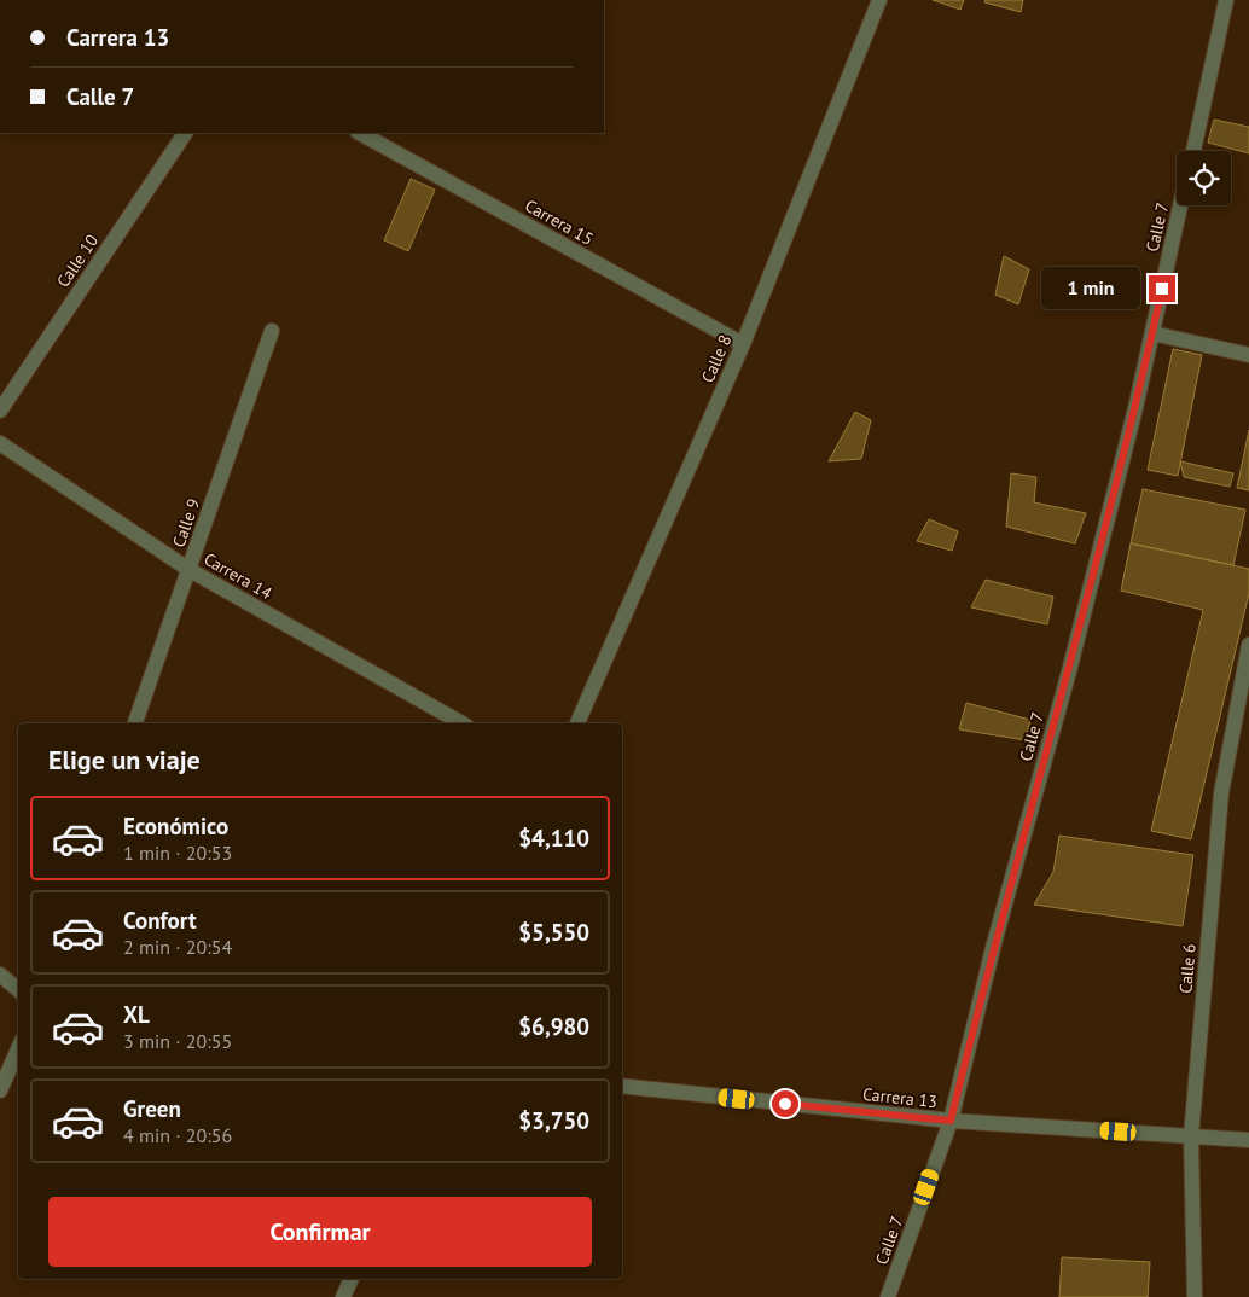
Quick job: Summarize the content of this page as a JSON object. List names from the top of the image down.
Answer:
{
  "streets": {
    "street": [
      "Carrera 15",
      "Calle 7",
      "Calle 10",
      "Calle 8",
      "Calle 9",
      "Carrera 14",
      "Calle 6",
      "Carrera 13"
    ]
  },
  "crossings": [
    ["Carrera 15", "Calle 8"],
    ["Calle 7", "Carrera 13"],
    ["Calle 9", "Carrera 14"],
    ["Calle 6", "Carrera 13"]
  ],
  "page": {
    "banner": ["Carrera 13", "Calle 7"],
    "bubble": "1 min",
    "heading": "Elige un viaje",
    "list": [
      {
        "name": "Económico",
        "note": "1 min · 20:53",
        "value": "$4,110"
      },
      {
        "name": "Confort",
        "note": "2 min · 20:54",
        "value": "$5,550"
      },
      {
        "name": "XL",
        "note": "3 min · 20:55",
        "value": "$6,980"
      },
      {
        "name": "Green",
        "note": "4 min · 20:56",
        "value": "$3,750"
      }
    ],
    "buttons": "Confirmar"
  }
}
